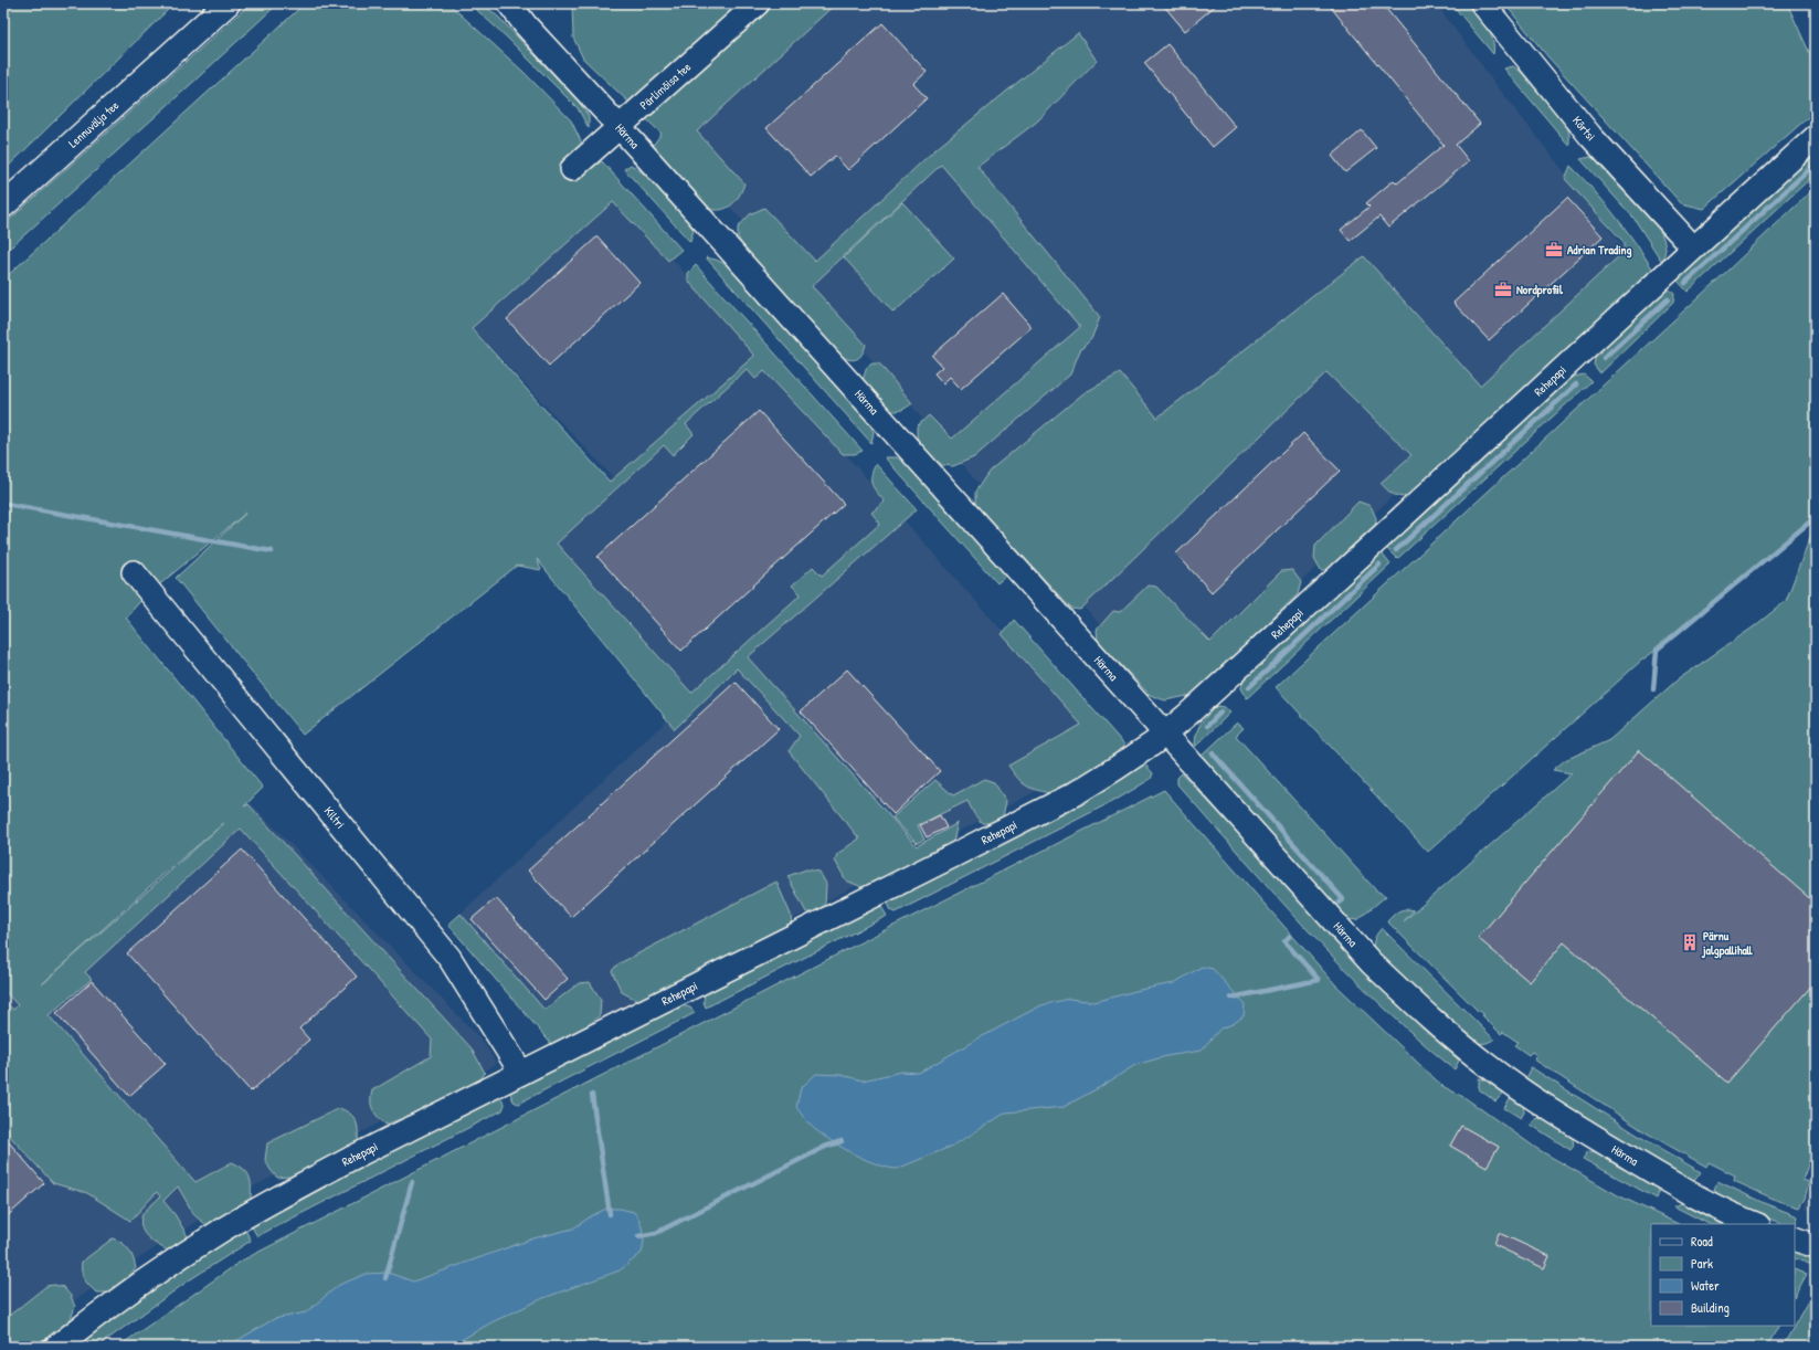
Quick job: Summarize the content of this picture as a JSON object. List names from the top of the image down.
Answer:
{
  "streets": {
    "main road": ["Lennuvälja tee"],
    "street": [
      "Pärlimõisa tee",
      "Kõrtsi",
      "Härma",
      "Rehepapi",
      "Kiltri"
    ]
  },
  "crossings": [
    ["Pärlimõisa tee", "Härma"],
    ["Kõrtsi", "Rehepapi"],
    ["Härma", "Rehepapi"],
    ["Rehepapi", "Kiltri"]
  ],
  "places": {
    "office": ["Adrian Trading", "Nordprofiil"],
    "building": ["Pärnu jalgpallihall"]
  },
  "legend": [
    "Road",
    "Park",
    "Water",
    "Building"
  ]
}
